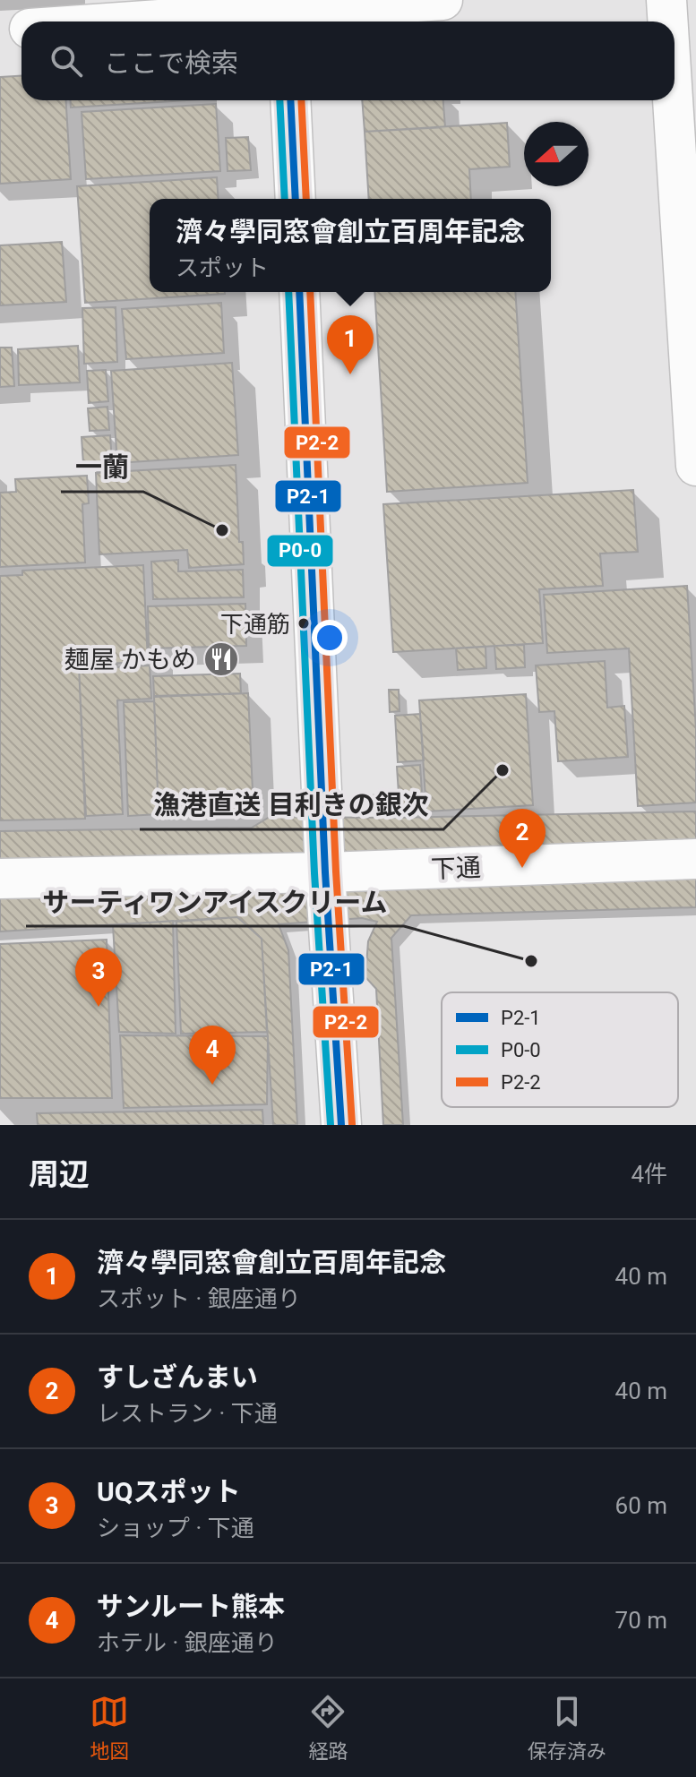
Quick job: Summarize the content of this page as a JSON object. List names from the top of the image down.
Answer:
{
  "streets": {
    "street": ["下通"]
  },
  "places": {
    "other": [
      "一蘭",
      "下通筋",
      "漁港直送 目利きの銀次",
      "サーティワンアイスクリーム"
    ],
    "restaurant": ["麺屋 かもめ"]
  },
  "lines": ["transit line P2-1", "transit line P0-0", "transit line P2-2"],
  "legend": ["P2-1", "P0-0", "P2-2"],
  "north": "left",
  "page": {
    "search": "ここで検索",
    "popup": ["濟々學同窓會創立百周年記念", "スポット"],
    "pins": [
      "1",
      "2",
      "3",
      "4"
    ],
    "heading": ["周辺", "4件"],
    "list": [
      {
        "mark": "1",
        "name": "濟々學同窓會創立百周年記念",
        "note": "スポット · 銀座通り",
        "value": "40 m"
      },
      {
        "mark": "2",
        "name": "すしざんまい",
        "note": "レストラン · 下通",
        "value": "40 m"
      },
      {
        "mark": "3",
        "name": "UQスポット",
        "note": "ショップ · 下通",
        "value": "60 m"
      },
      {
        "mark": "4",
        "name": "サンルート熊本",
        "note": "ホテル · 銀座通り",
        "value": "70 m"
      }
    ],
    "nav": ["地図", "経路", "保存済み"]
  }
}
